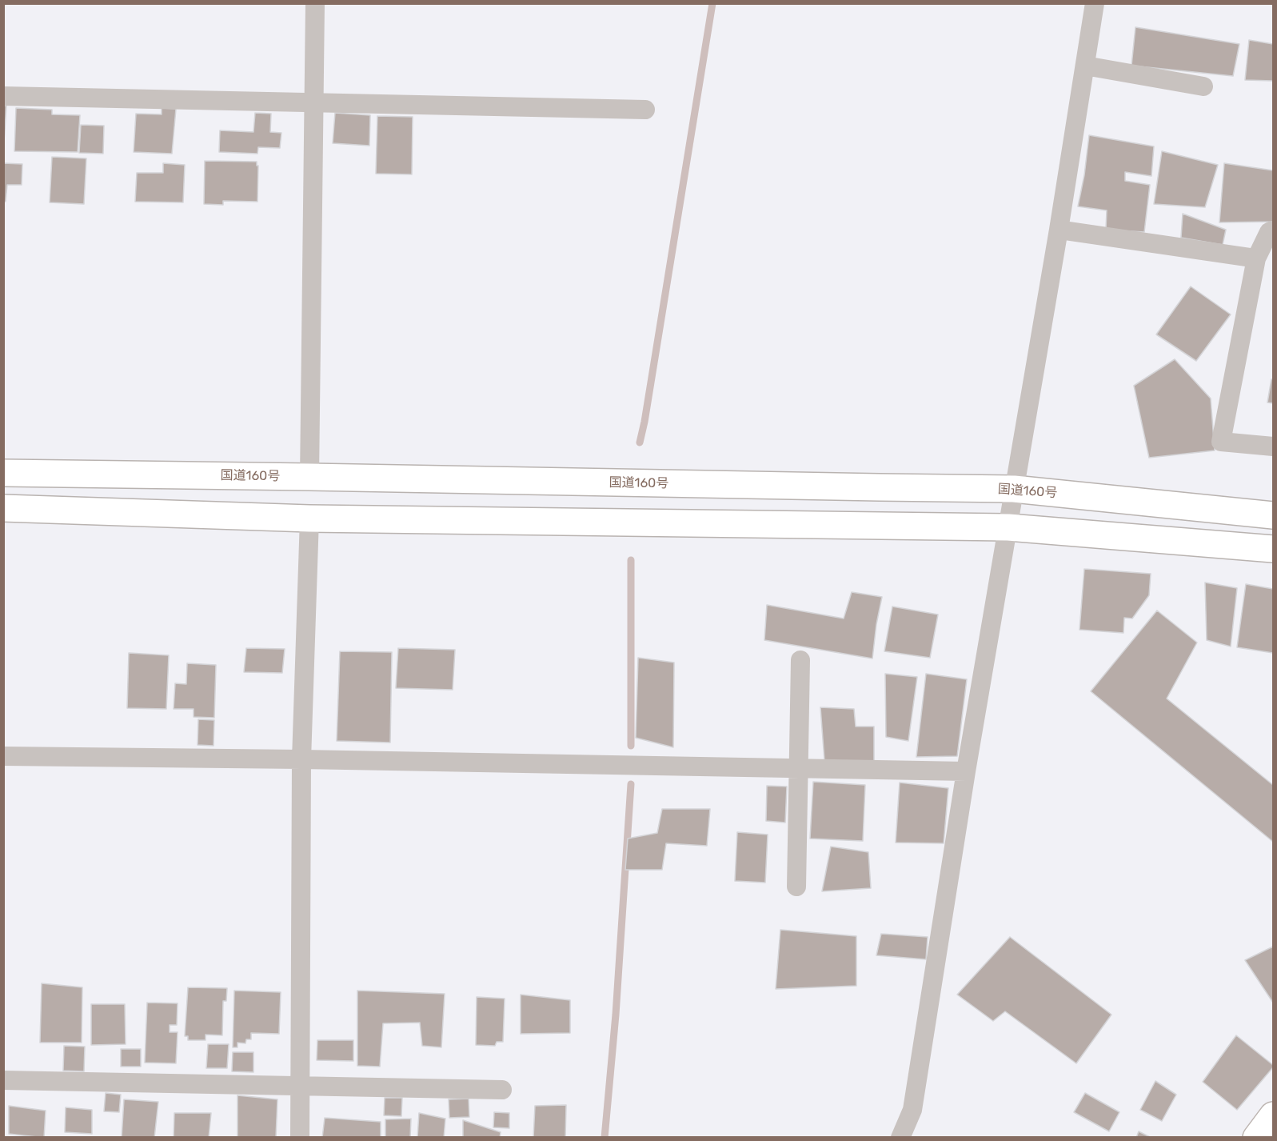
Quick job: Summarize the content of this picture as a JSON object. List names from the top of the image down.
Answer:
{
  "streets": {
    "main road": ["国道160号"]
  }
}
